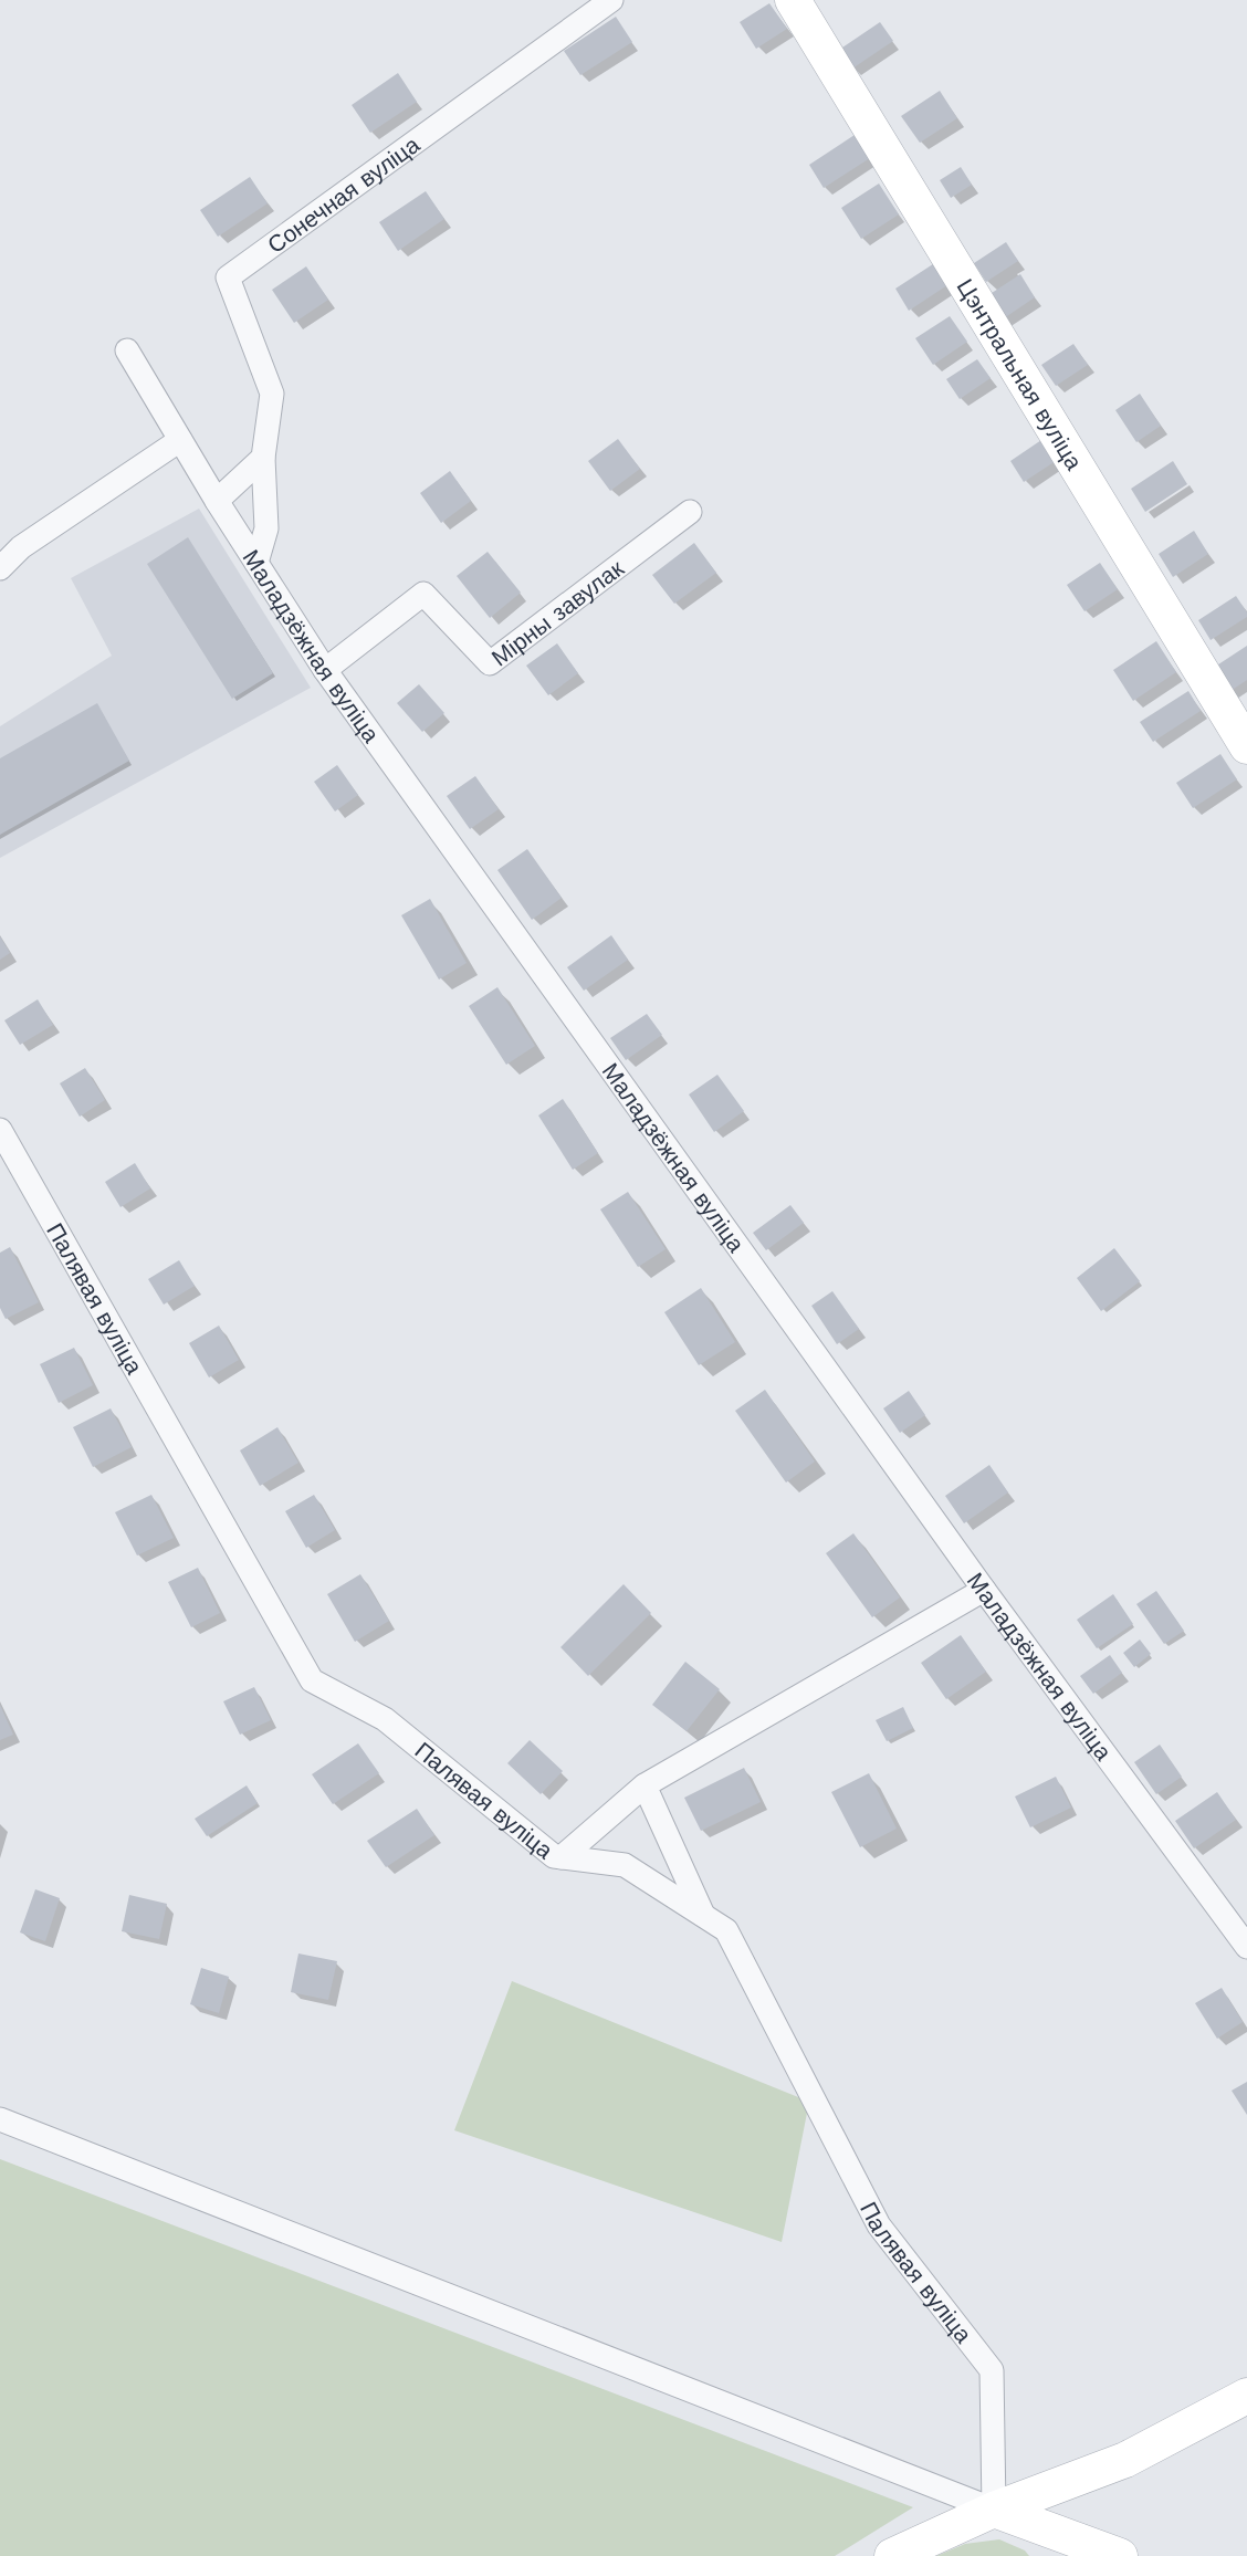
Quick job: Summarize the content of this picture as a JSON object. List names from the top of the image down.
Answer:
{
  "streets": {
    "street": [
      "Сонечная вуліца",
      "Цэнтральная вуліца",
      "Мірны завулак",
      "Маладзёжная вуліца",
      "Палявая вуліца"
    ]
  },
  "crossings": [
    ["Сонечная вуліца", "Маладзёжная вуліца"],
    ["Мірны завулак", "Маладзёжная вуліца"]
  ]
}
